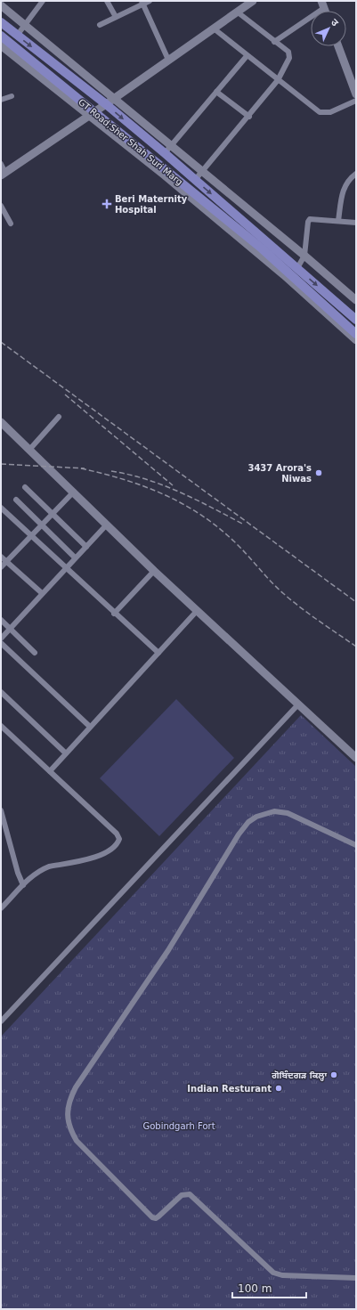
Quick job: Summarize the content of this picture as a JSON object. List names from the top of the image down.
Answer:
{
  "streets": {
    "main road": ["GT Road;Sher Shah Suri Marg"]
  },
  "parks": ["Gobindgarh Fort"],
  "places": {
    "health": ["Beri Maternity Hospital"],
    "other": ["3437 Arora's Niwas", "ਗੋਬਿੰਦਗੜ ਕਿਲ੍ਹਾ", "Indian Resturant"]
  },
  "scale_bar": "100 m",
  "north": "top right"
}
